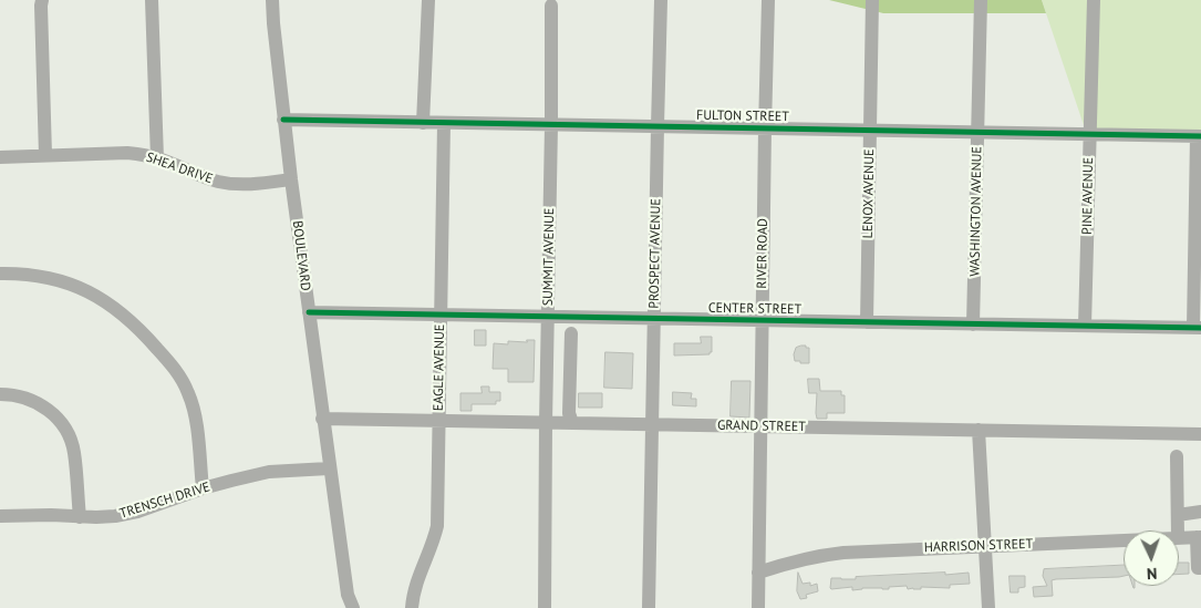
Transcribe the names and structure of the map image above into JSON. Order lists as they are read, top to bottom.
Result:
{
  "streets": {
    "street": [
      "FULTON STREET",
      "SHEA DRIVE",
      "LENOX AVENUE",
      "PINE AVENUE",
      "WASHINGTON AVENUE",
      "PROSPECT AVENUE",
      "RIVER ROAD",
      "BOULEVARD",
      "SUMMIT AVENUE",
      "CENTER STREET",
      "EAGLE AVENUE",
      "GRAND STREET",
      "TRENSCH DRIVE",
      "HARRISON STREET"
    ]
  },
  "crossings": [
    ["FULTON STREET", "LENOX AVENUE"],
    ["FULTON STREET", "PINE AVENUE"],
    ["FULTON STREET", "WASHINGTON AVENUE"],
    ["FULTON STREET", "PROSPECT AVENUE"],
    ["FULTON STREET", "RIVER ROAD"],
    ["FULTON STREET", "BOULEVARD"],
    ["FULTON STREET", "SUMMIT AVENUE"],
    ["FULTON STREET", "EAGLE AVENUE"],
    ["SHEA DRIVE", "BOULEVARD"],
    ["LENOX AVENUE", "CENTER STREET"],
    ["PINE AVENUE", "CENTER STREET"],
    ["WASHINGTON AVENUE", "CENTER STREET"],
    ["PROSPECT AVENUE", "CENTER STREET"],
    ["PROSPECT AVENUE", "GRAND STREET"],
    ["RIVER ROAD", "CENTER STREET"],
    ["RIVER ROAD", "GRAND STREET"],
    ["RIVER ROAD", "HARRISON STREET"],
    ["BOULEVARD", "CENTER STREET"],
    ["BOULEVARD", "GRAND STREET"],
    ["BOULEVARD", "TRENSCH DRIVE"],
    ["SUMMIT AVENUE", "CENTER STREET"],
    ["SUMMIT AVENUE", "GRAND STREET"],
    ["CENTER STREET", "EAGLE AVENUE"],
    ["EAGLE AVENUE", "GRAND STREET"]
  ],
  "north": "bottom"
}
